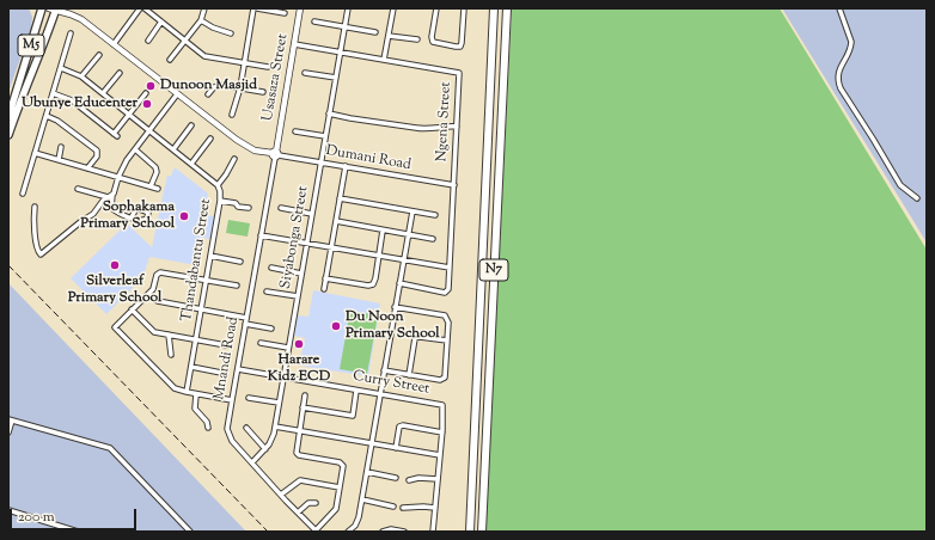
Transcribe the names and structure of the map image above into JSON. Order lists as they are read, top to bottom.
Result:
{
  "streets": {
    "highway": ["N7"],
    "main road": ["M5"],
    "street": [
      "Usasaza Street",
      "Ngena Street",
      "Dumani Road",
      "Siyabonga Street",
      "Thandabantu Street",
      "Mnandi Road",
      "Curry Street"
    ]
  },
  "crossings": [
    ["M5", "Dumani Road"],
    ["Usasaza Street", "Ngena Street"],
    ["Usasaza Street", "Dumani Road"],
    ["Usasaza Street", "Mnandi Road"],
    ["Ngena Street", "Dumani Road"],
    ["Ngena Street", "Siyabonga Street"],
    ["Dumani Road", "Siyabonga Street"],
    ["Dumani Road", "Mnandi Road"],
    ["Siyabonga Street", "Mnandi Road"],
    ["Siyabonga Street", "Curry Street"],
    ["Mnandi Road", "Curry Street"]
  ],
  "places": [
    "Dunoon Masjid",
    "Ubunye Educenter",
    "Sophakama Primary School",
    "Silverleaf Primary School",
    "Du Noon Primary School",
    "Harare Kidz ECD"
  ],
  "scale_bar": "200 m"
}
